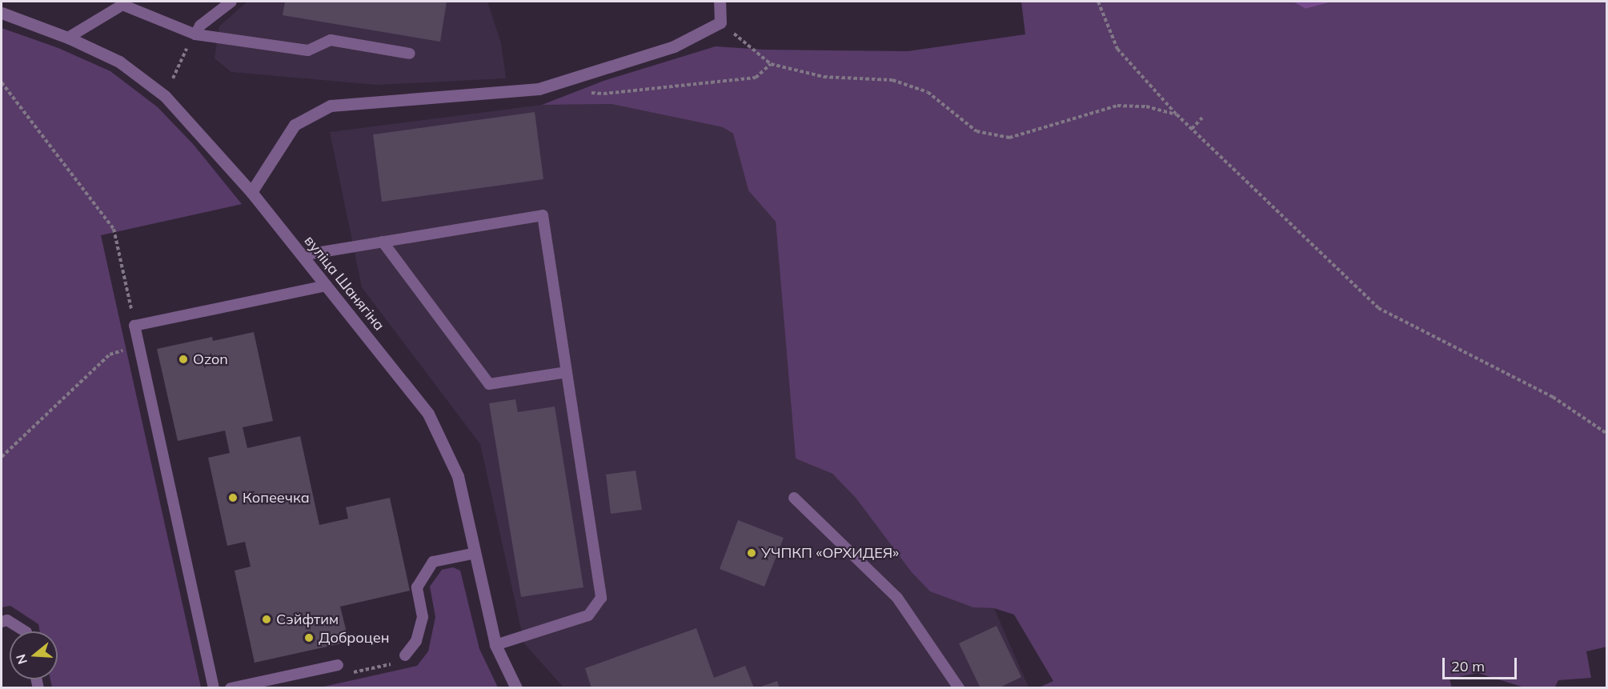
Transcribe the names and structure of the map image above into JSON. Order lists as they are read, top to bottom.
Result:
{
  "streets": {
    "street": ["вуліца Шанягіна"]
  },
  "places": [
    "Ozon",
    "Копеечка",
    "УЧПКП «ОРХИДЕЯ»",
    "Сэйфтим",
    "Доброцен"
  ],
  "scale_bar": "20 m",
  "north": "left"
}
